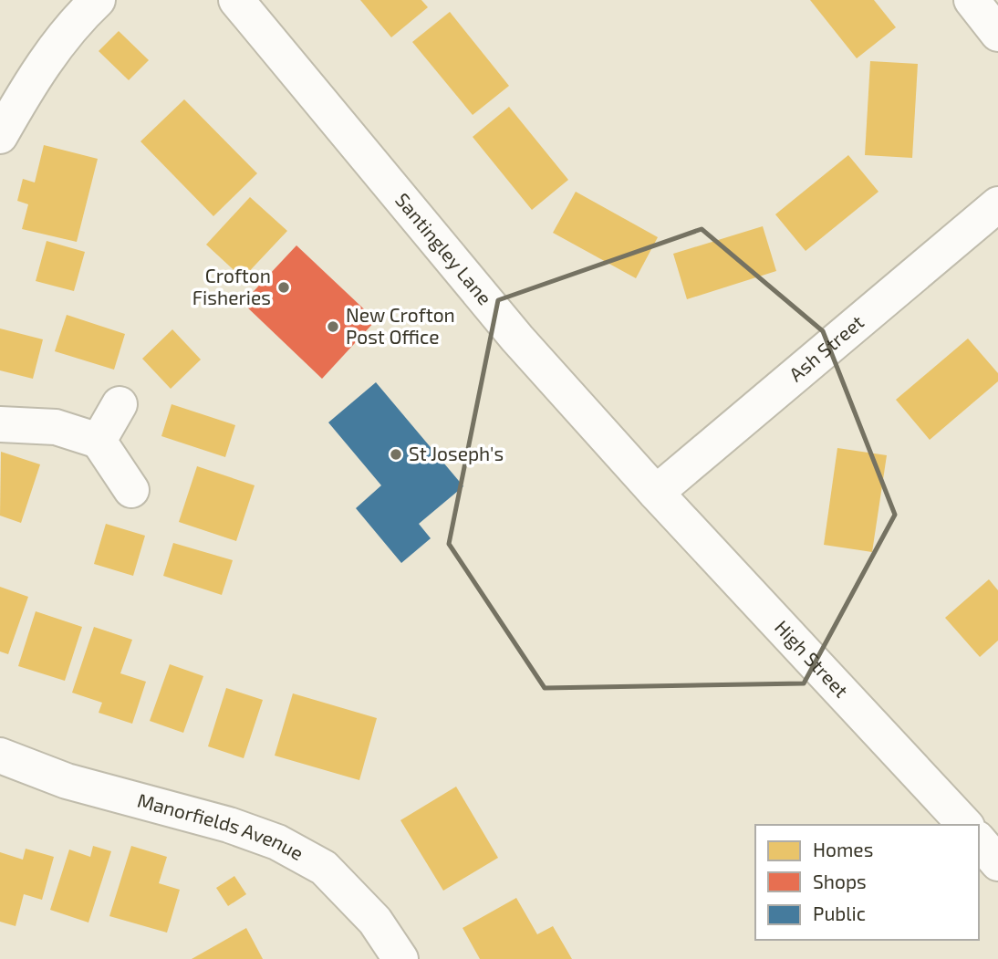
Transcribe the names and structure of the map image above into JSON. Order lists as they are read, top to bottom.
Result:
{
  "streets": {
    "street": [
      "Santingley Lane",
      "Ash Street",
      "High Street",
      "Manorfields Avenue"
    ]
  },
  "crossings": [
    ["Santingley Lane", "Ash Street"],
    ["Santingley Lane", "High Street"],
    ["Ash Street", "High Street"]
  ],
  "places": ["Crofton Fisheries", "New Crofton Post Office", "St Joseph's"],
  "legend": ["Homes", "Shops", "Public"]
}
